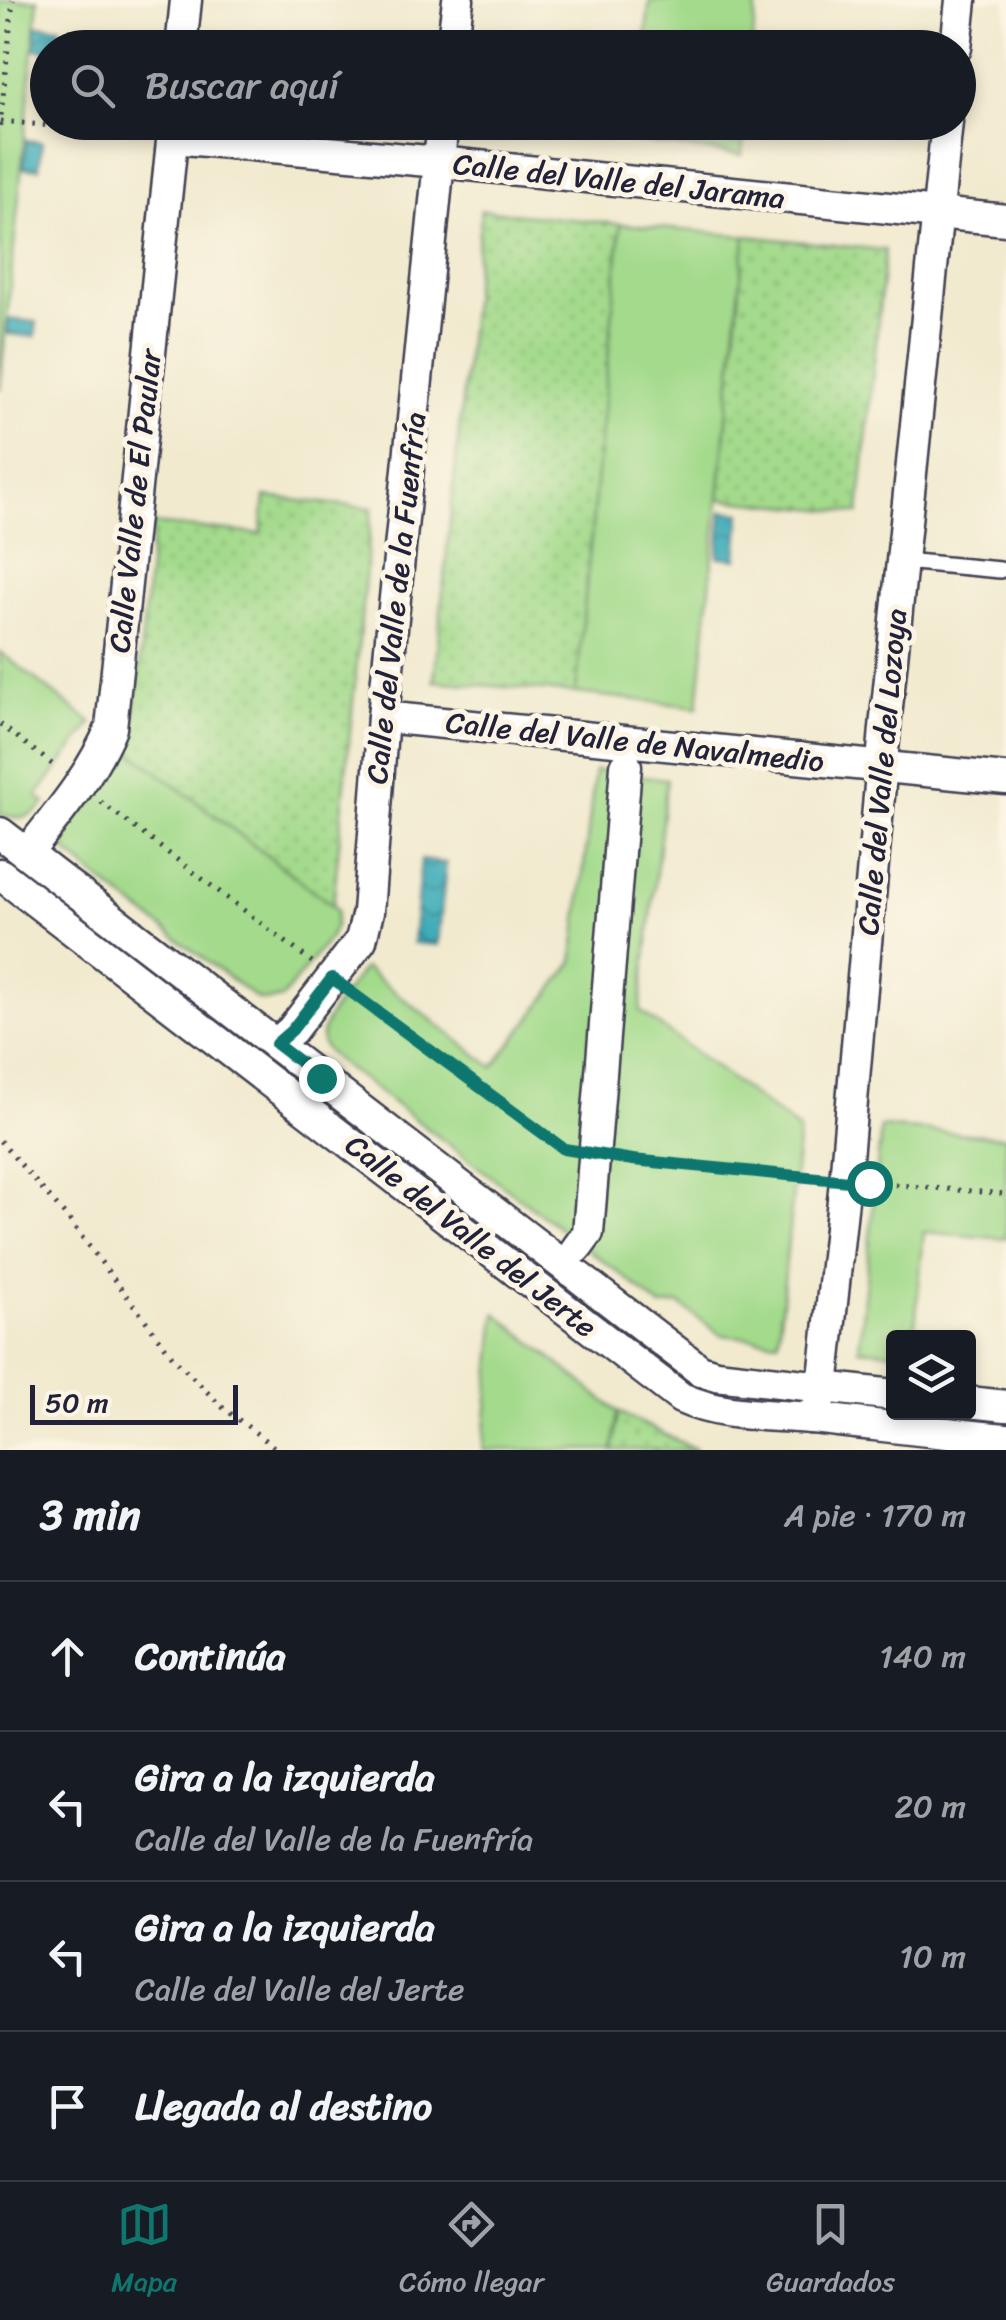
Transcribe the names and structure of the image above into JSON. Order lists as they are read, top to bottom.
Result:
{
  "streets": {
    "street": [
      "Calle del Valle del Jarama",
      "Calle Valle de El Paular",
      "Calle del Valle de la Fuenfría",
      "Calle del Valle de Navalmedio",
      "Calle del Valle del Lozoya",
      "Calle del Valle del Jerte"
    ]
  },
  "crossings": [
    ["Calle del Valle del Jarama", "Calle del Valle de la Fuenfría"],
    ["Calle del Valle del Jarama", "Calle del Valle del Lozoya"],
    ["Calle Valle de El Paular", "Calle del Valle del Jerte"],
    ["Calle del Valle de la Fuenfría", "Calle del Valle de Navalmedio"],
    ["Calle del Valle de la Fuenfría", "Calle del Valle del Jerte"],
    ["Calle del Valle de Navalmedio", "Calle del Valle del Lozoya"],
    ["Calle del Valle del Lozoya", "Calle del Valle del Jerte"]
  ],
  "scale_bar": "50 m",
  "page": {
    "search": "Buscar aquí",
    "scale": "50 m",
    "heading": ["3 min", "A pie · 170 m"],
    "list": [
      ["Continúa", "140 m"],
      ["Gira a la izquierda", "Calle del Valle de la Fuenfría", "20 m"],
      ["Gira a la izquierda", "Calle del Valle del Jerte", "10 m"],
      "Llegada al destino"
    ],
    "nav": ["Mapa", "Cómo llegar", "Guardados"]
  }
}
